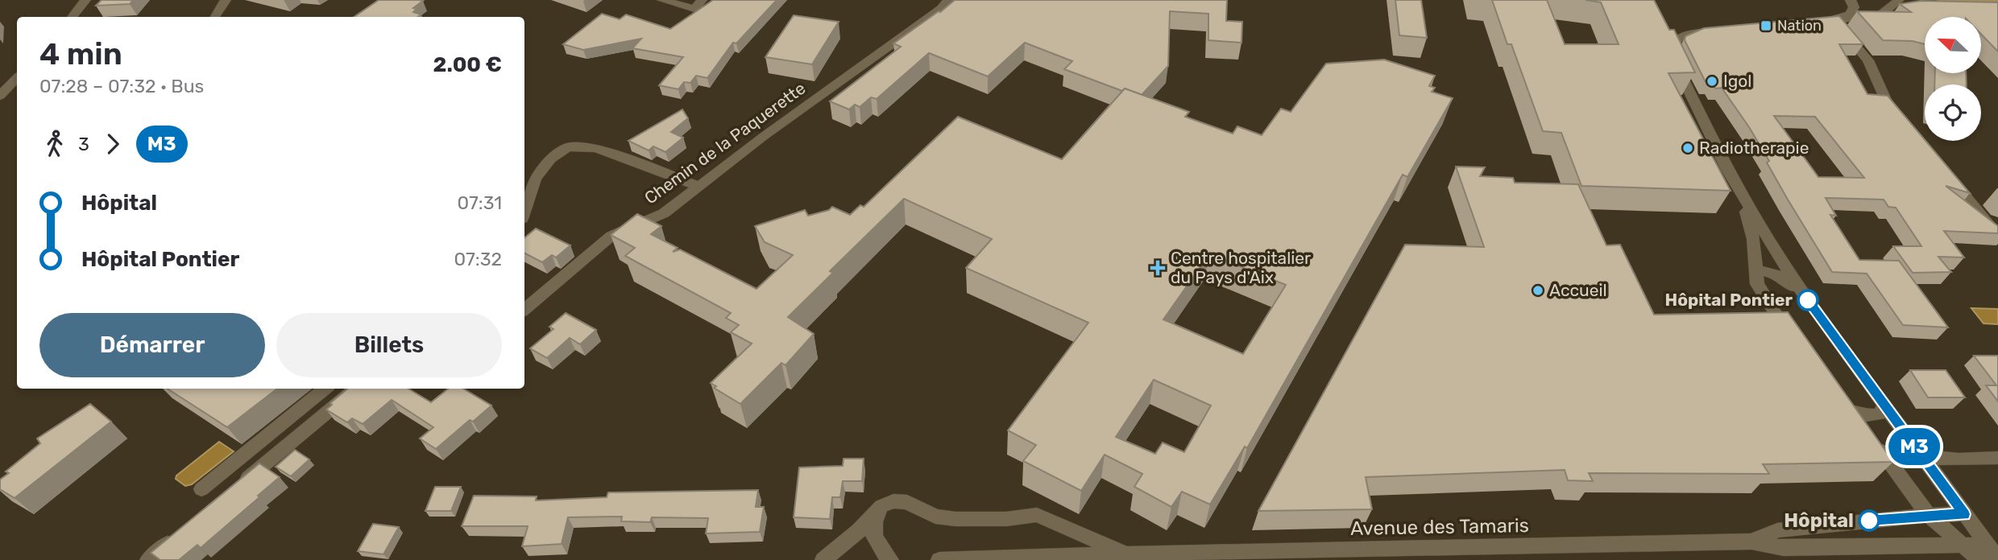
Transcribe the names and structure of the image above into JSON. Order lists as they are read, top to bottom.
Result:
{
  "streets": {
    "street": ["Chemin de la Paquerette", "Avenue des Tamaris"]
  },
  "places": {
    "transit": ["Nation"],
    "other": [
      "Igol",
      "Radiotherapie",
      "Accueil",
      "Hôpital Pontier",
      "Hôpital"
    ],
    "health": ["Centre hospitalier du Pays d'Aix"]
  },
  "lines": ["bus line M3"],
  "north": "top left",
  "page": {
    "on_map": "M3",
    "heading": ["4 min", "07:28 – 07:32 · Bus", "2.00 €"],
    "legs": ["3", "M3"],
    "list": [
      {
        "name": "Hôpital",
        "value": "07:31"
      },
      {
        "name": "Hôpital Pontier",
        "value": "07:32"
      }
    ],
    "buttons": ["Démarrer", "Billets"]
  }
}
